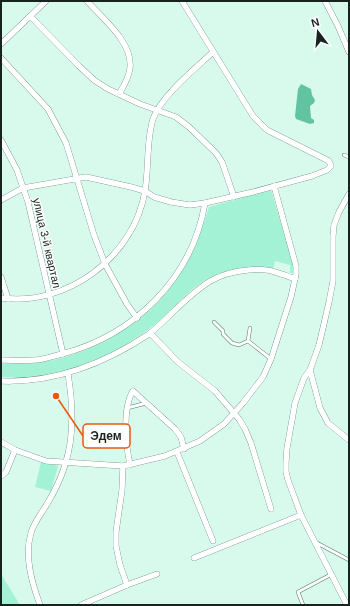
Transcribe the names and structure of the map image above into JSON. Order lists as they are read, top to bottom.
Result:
{
  "streets": {
    "street": ["улица 3-й квартал"]
  },
  "places": ["Эдем"],
  "north": "top"
}
